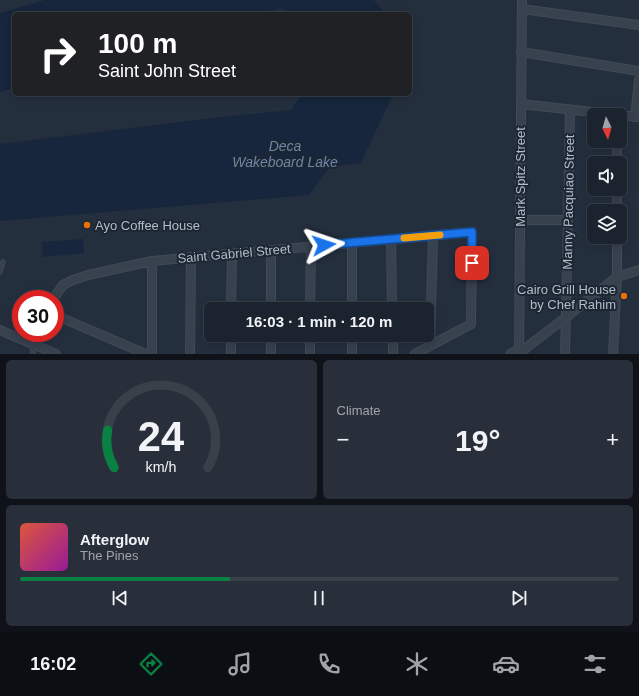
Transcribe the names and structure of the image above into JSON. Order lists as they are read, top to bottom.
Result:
{
  "streets": {
    "street": ["Mark Spitz Street", "Manny Pacquiao Street", "Saint Gabriel Street"]
  },
  "water": ["Deca Wakeboard Lake"],
  "places": ["Ayo Coffee House", "Cairo Grill House by Chef Rahim"],
  "north": "bottom",
  "page": {
    "turn": ["100 m", "Saint John Street"],
    "limit": "30",
    "trip": "16:03 · 1 min · 120 m",
    "tile": "Climate",
    "heat": ["−", "19°", "+"],
    "song": ["Afterglow", "The Pines"],
    "tabs": "16:02",
    "gauge": ["24", "km/h"]
  }
}
